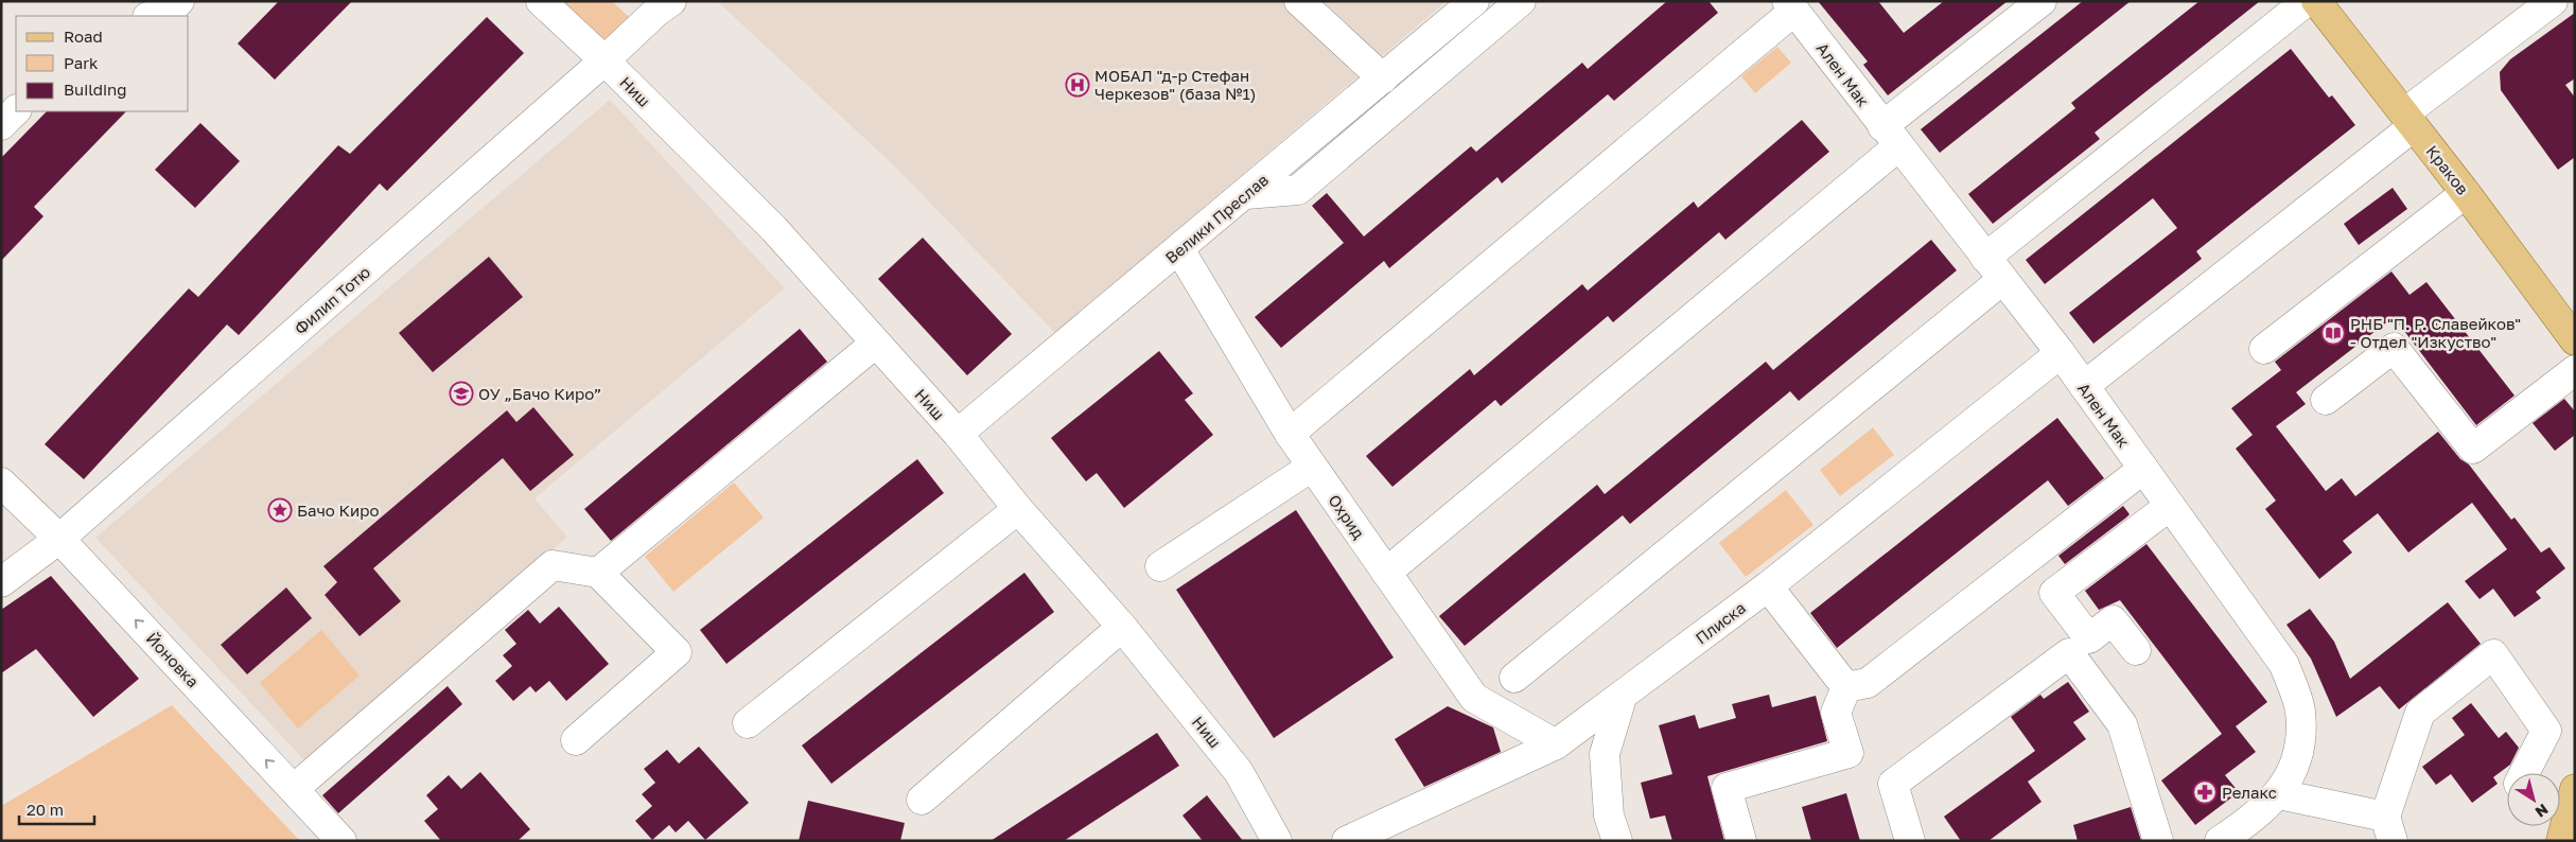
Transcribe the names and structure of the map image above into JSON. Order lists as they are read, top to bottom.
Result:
{
  "streets": {
    "main road": ["Краков"],
    "street": [
      "Ален Мак",
      "Ниш",
      "Велики Преслав",
      "Филип Тотю",
      "Охрид",
      "Плиска",
      "Йоновка"
    ]
  },
  "crossings": [
    ["Ален Мак", "Плиска"],
    ["Ниш", "Велики Преслав"],
    ["Ниш", "Филип Тотю"],
    ["Велики Преслав", "Охрид"],
    ["Филип Тотю", "Йоновка"],
    ["Охрид", "Плиска"]
  ],
  "one_way": ["Йоновка"],
  "places": {
    "hospital": ["МОБАЛ \"д-р Стефан Черкезов\" (база №1)"],
    "library": ["РНБ \"П. Р. Славейков\" - Отдел \"Изкуство\""],
    "school or university": ["ОУ „Бачо Киро”"],
    "place": ["Бачо Киро"],
    "pharmacy": ["Релакс"]
  },
  "legend": ["Road", "Park", "Building"],
  "scale_bar": "20 m",
  "north": "bottom right"
}
